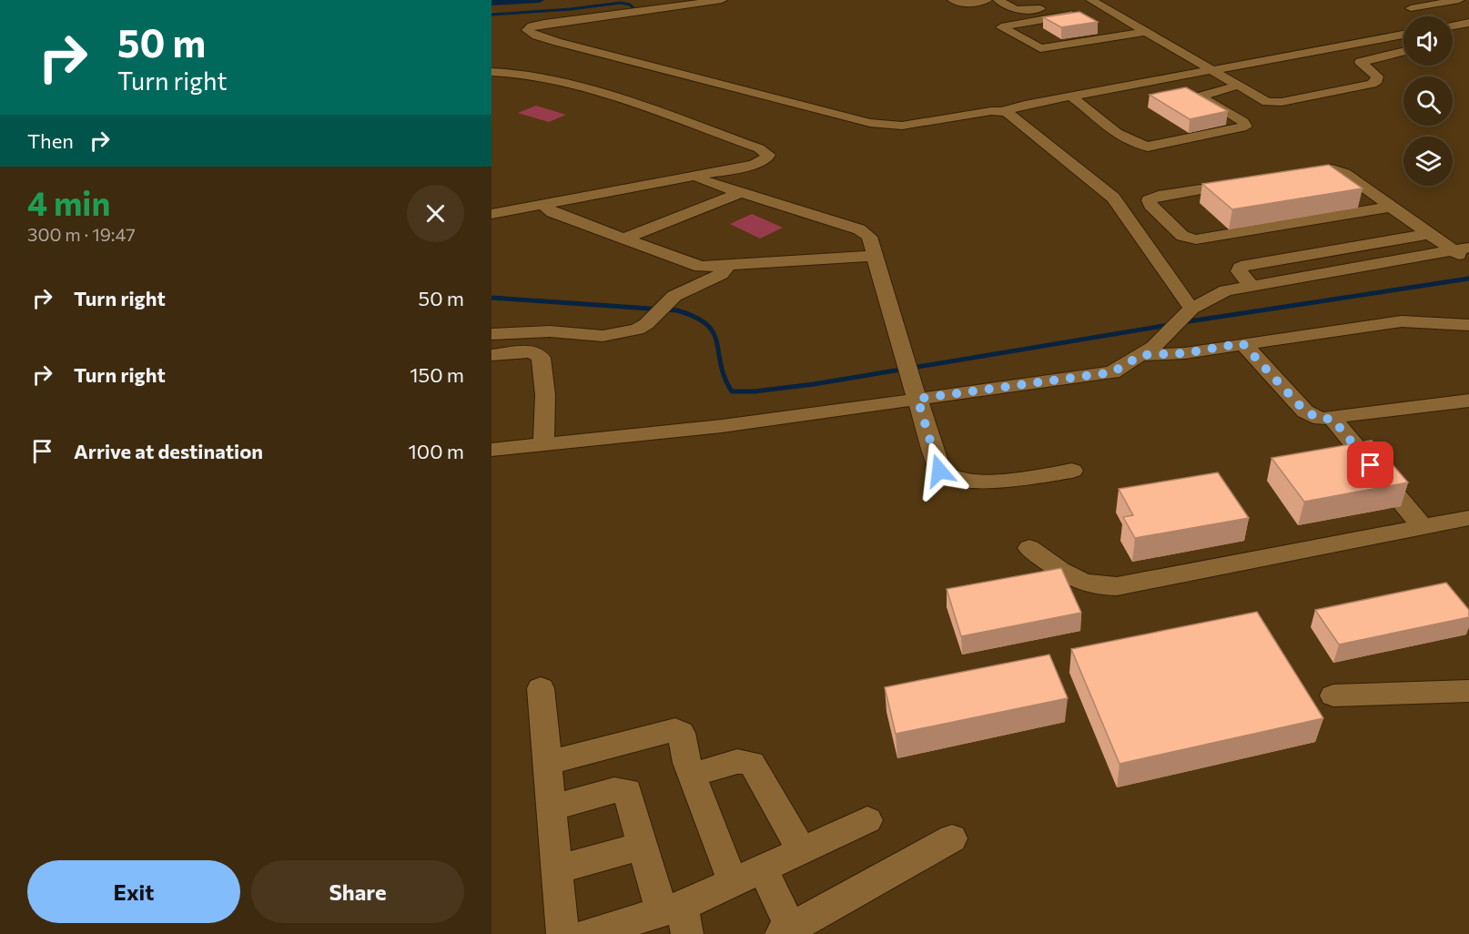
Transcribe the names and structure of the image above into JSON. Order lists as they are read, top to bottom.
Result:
{
  "page": {
    "turn": ["50 m", "Turn right"],
    "then": "Then",
    "heading": ["4 min", "300 m · 19:47"],
    "list": [
      {
        "name": "Turn right",
        "value": "50 m"
      },
      {
        "name": "Turn right",
        "value": "150 m"
      },
      {
        "name": "Arrive at destination",
        "value": "100 m"
      }
    ],
    "buttons": ["Exit", "Share"]
  }
}
